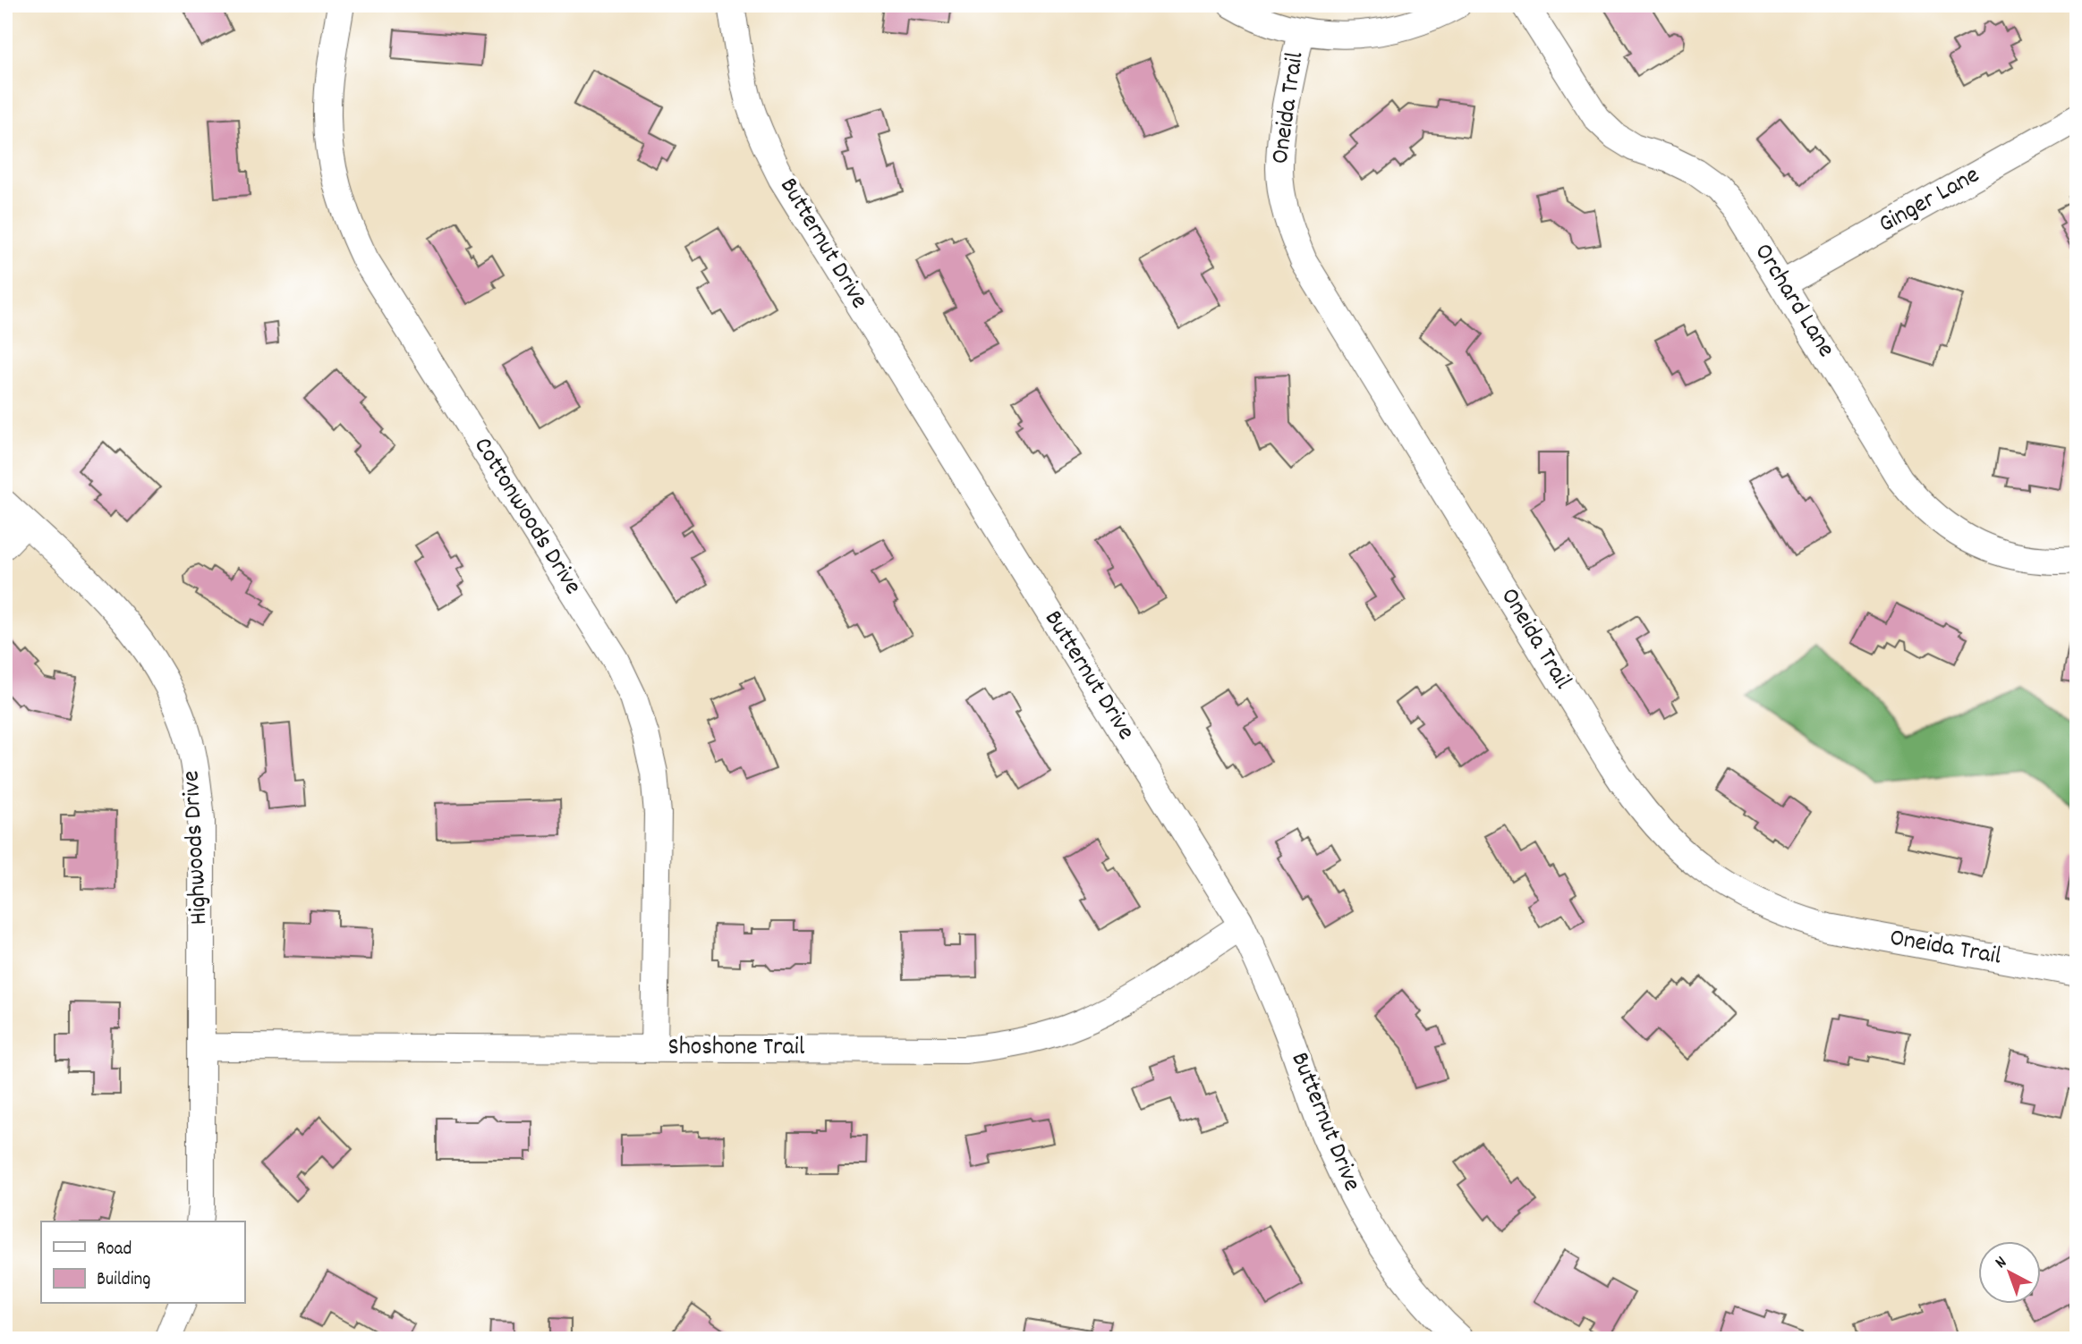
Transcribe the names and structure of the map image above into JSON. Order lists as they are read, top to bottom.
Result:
{
  "streets": {
    "street": [
      "Oneida Trail",
      "Ginger Lane",
      "Butternut Drive",
      "Orchard Lane",
      "Cottonwoods Drive",
      "Highwoods Drive",
      "Shoshone Trail"
    ]
  },
  "crossings": [
    ["Ginger Lane", "Orchard Lane"],
    ["Butternut Drive", "Shoshone Trail"],
    ["Cottonwoods Drive", "Shoshone Trail"],
    ["Highwoods Drive", "Shoshone Trail"]
  ],
  "legend": ["Road", "Building"],
  "north": "top left"
}
